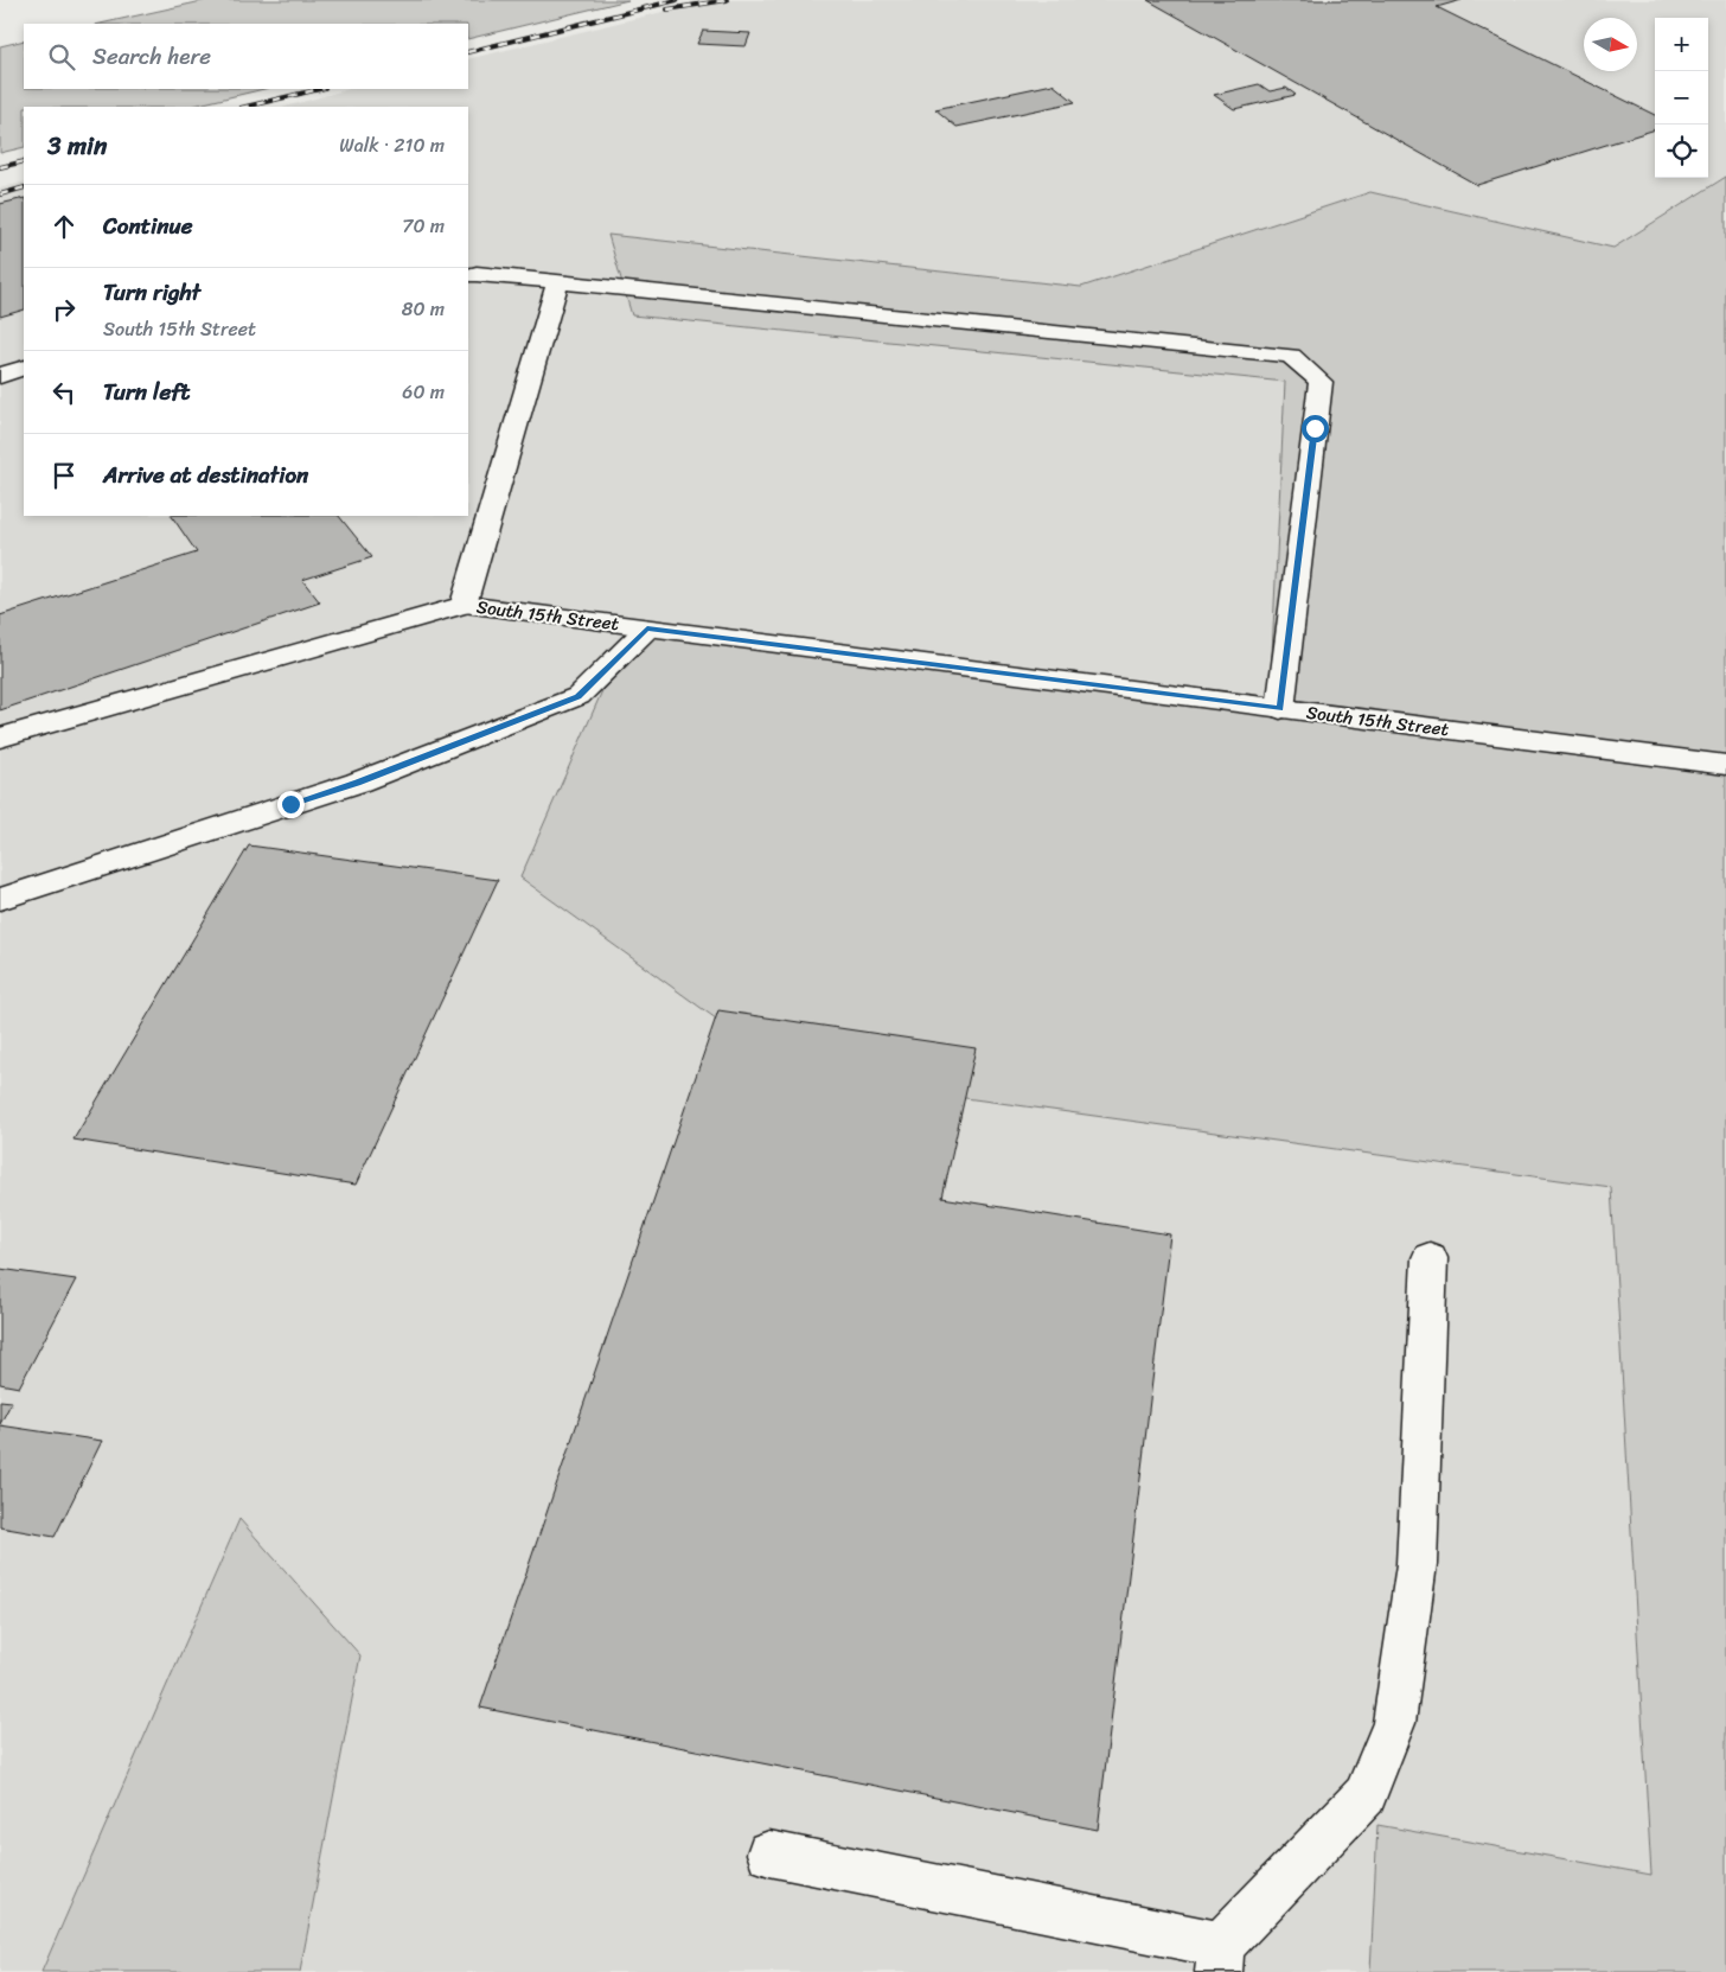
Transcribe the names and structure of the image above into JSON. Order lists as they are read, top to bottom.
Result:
{
  "streets": {
    "street": ["South 15th Street"]
  },
  "north": "right",
  "page": {
    "map_buttons": ["+", "−"],
    "search": "Search here",
    "heading": ["3 min", "Walk · 210 m"],
    "list": [
      ["Continue", "70 m"],
      ["Turn right", "South 15th Street", "80 m"],
      ["Turn left", "60 m"],
      "Arrive at destination"
    ]
  }
}
